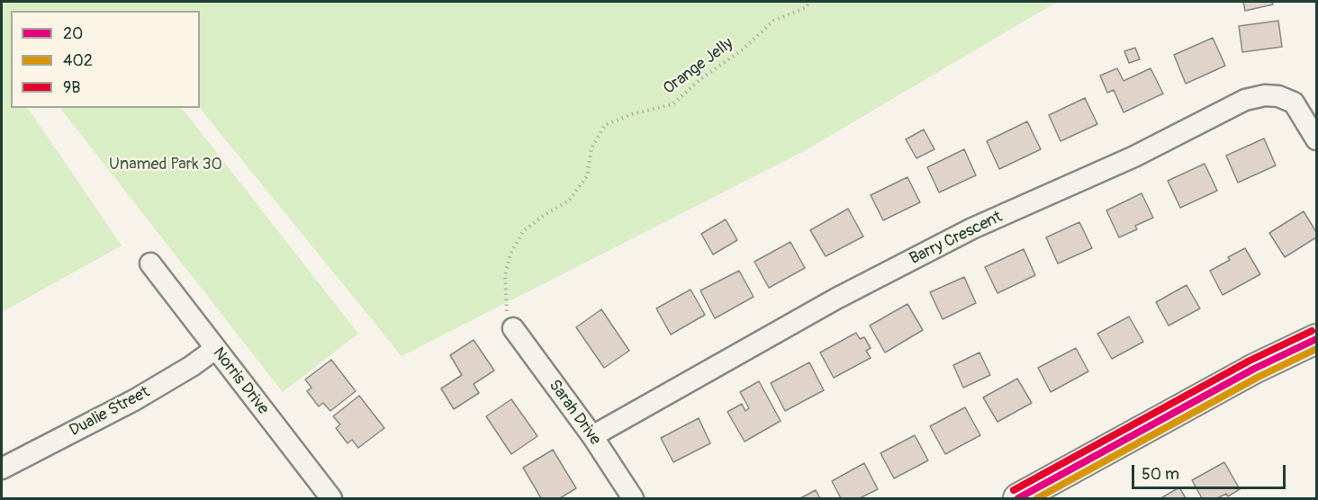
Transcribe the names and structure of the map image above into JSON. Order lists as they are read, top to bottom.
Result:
{
  "streets": {
    "street": [
      "Barry Crescent",
      "Norris Drive",
      "Dualie Street",
      "Sarah Drive"
    ],
    "path": ["Orange Jelly"]
  },
  "crossings": [
    ["Orange Jelly", "Sarah Drive"],
    ["Barry Crescent", "Sarah Drive"],
    ["Norris Drive", "Dualie Street"]
  ],
  "parks": ["Unamed Park 30"],
  "lines": ["transit line 9B", "transit line 20", "transit line 402"],
  "legend": ["20", "402", "9B"],
  "scale_bar": "50 m"
}
